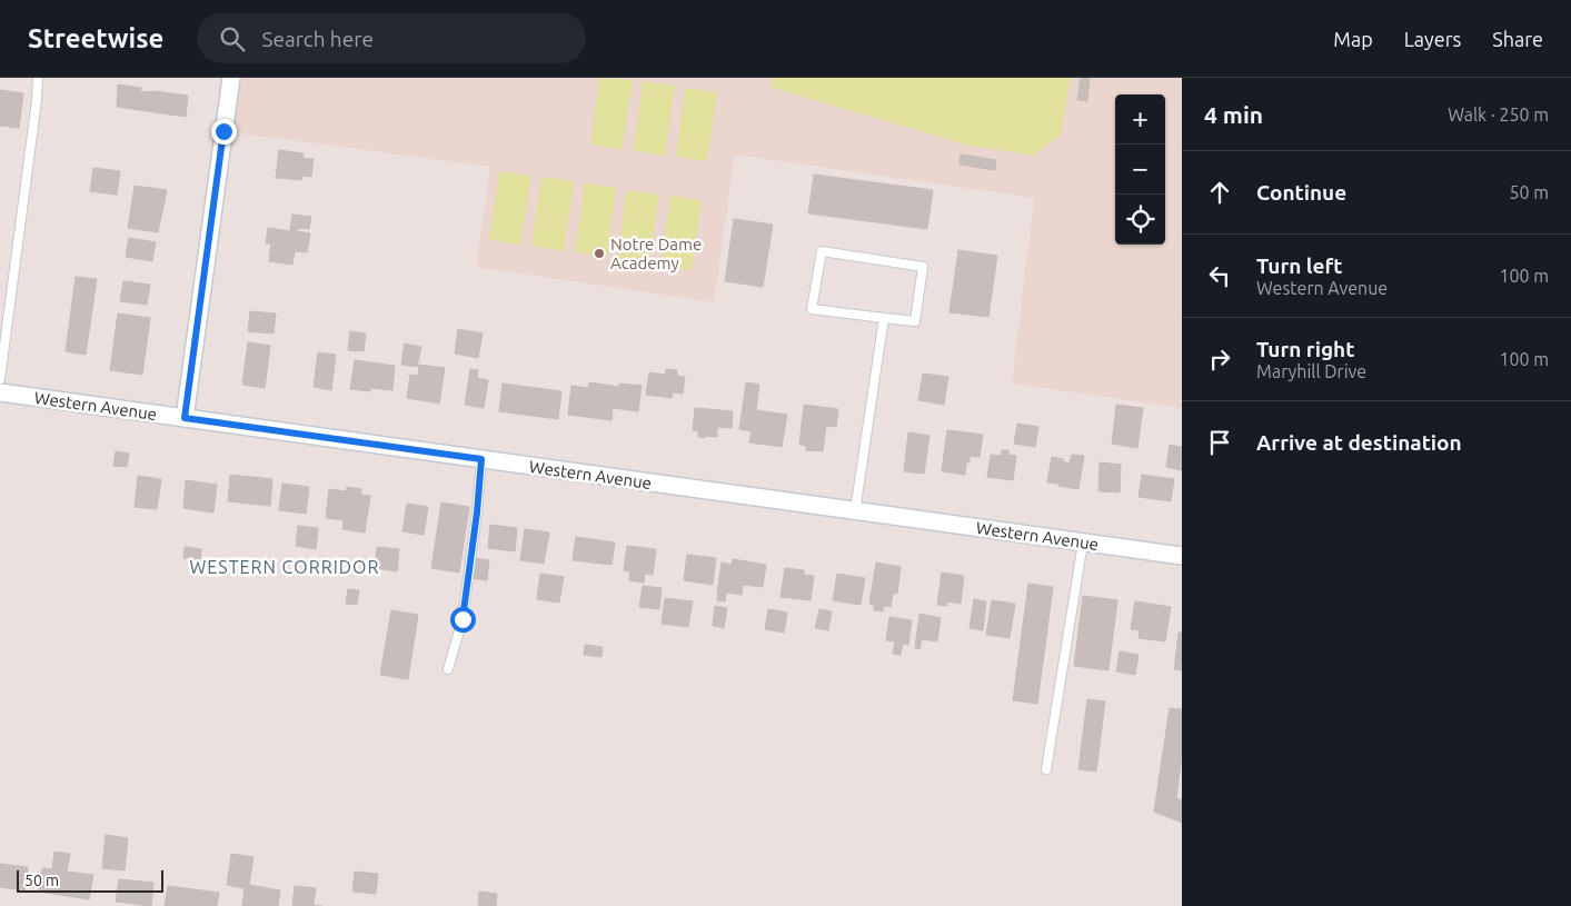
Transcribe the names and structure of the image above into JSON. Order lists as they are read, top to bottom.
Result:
{
  "streets": {
    "street": ["Western Avenue"]
  },
  "districts": ["WESTERN CORRIDOR"],
  "places": ["Notre Dame Academy"],
  "scale_bar": "50 m",
  "page": {
    "header": "Streetwise",
    "search": "Search here",
    "nav": ["Map", "Layers", "Share"],
    "heading": ["4 min", "Walk · 250 m"],
    "map_buttons": ["+", "−"],
    "list": [
      ["Continue", "50 m"],
      ["Turn left", "Western Avenue", "100 m"],
      ["Turn right", "Maryhill Drive", "100 m"],
      "Arrive at destination"
    ],
    "scale": "50 m"
  }
}
